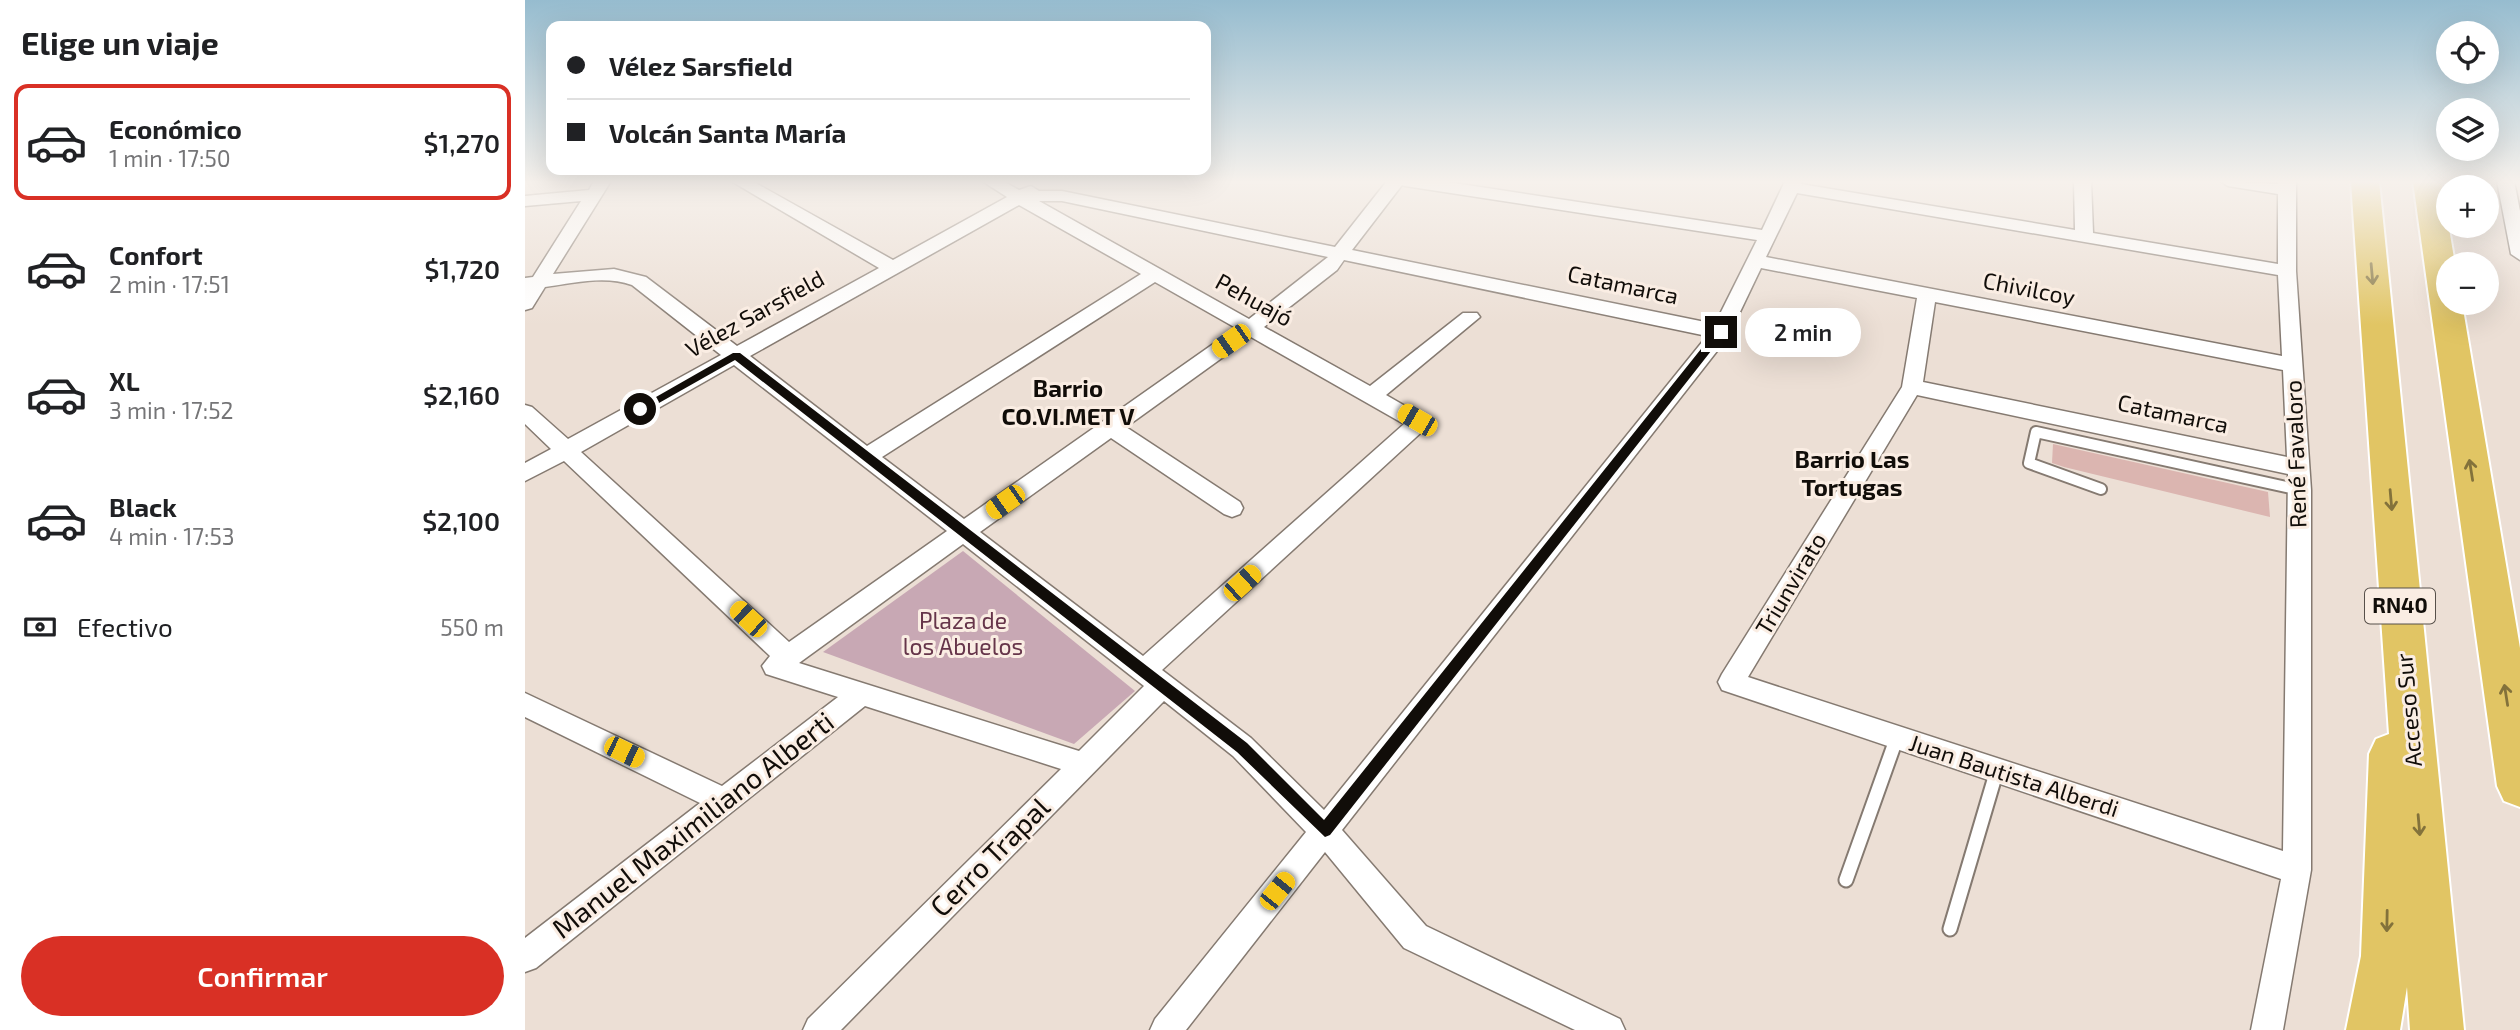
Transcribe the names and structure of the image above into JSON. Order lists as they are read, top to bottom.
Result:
{
  "streets": {
    "highway": ["RN40", "Acceso Sur"],
    "street": [
      "Catamarca",
      "Chivilcoy",
      "Pehuajó",
      "Vélez Sarsfield",
      "René Favaloro",
      "Triunvirato",
      "Juan Bautista Alberdi",
      "Manuel Maximiliano Alberti",
      "Cerro Trapal"
    ]
  },
  "crossings": [
    ["Catamarca", "René Favaloro"],
    ["Catamarca", "Triunvirato"],
    ["Chivilcoy", "René Favaloro"],
    ["Chivilcoy", "Triunvirato"],
    ["Pehuajó", "Cerro Trapal"],
    ["René Favaloro", "Juan Bautista Alberdi"],
    ["Triunvirato", "Juan Bautista Alberdi"]
  ],
  "districts": ["Barrio CO.VI.MET V", "Barrio Las Tortugas"],
  "parks": ["Plaza de los Abuelos"],
  "page": {
    "heading": "Elige un viaje",
    "map_buttons": ["+", "−"],
    "banner": ["Vélez Sarsfield", "Volcán Santa María"],
    "list": [
      {
        "name": "Económico",
        "note": "1 min · 17:50",
        "value": "$1,270"
      },
      {
        "name": "Confort",
        "note": "2 min · 17:51",
        "value": "$1,720"
      },
      {
        "name": "XL",
        "note": "3 min · 17:52",
        "value": "$2,160"
      },
      {
        "name": "Black",
        "note": "4 min · 17:53",
        "value": "$2,100"
      }
    ],
    "bubble": "2 min",
    "pay": ["Efectivo", "550 m"],
    "buttons": "Confirmar"
  }
}
